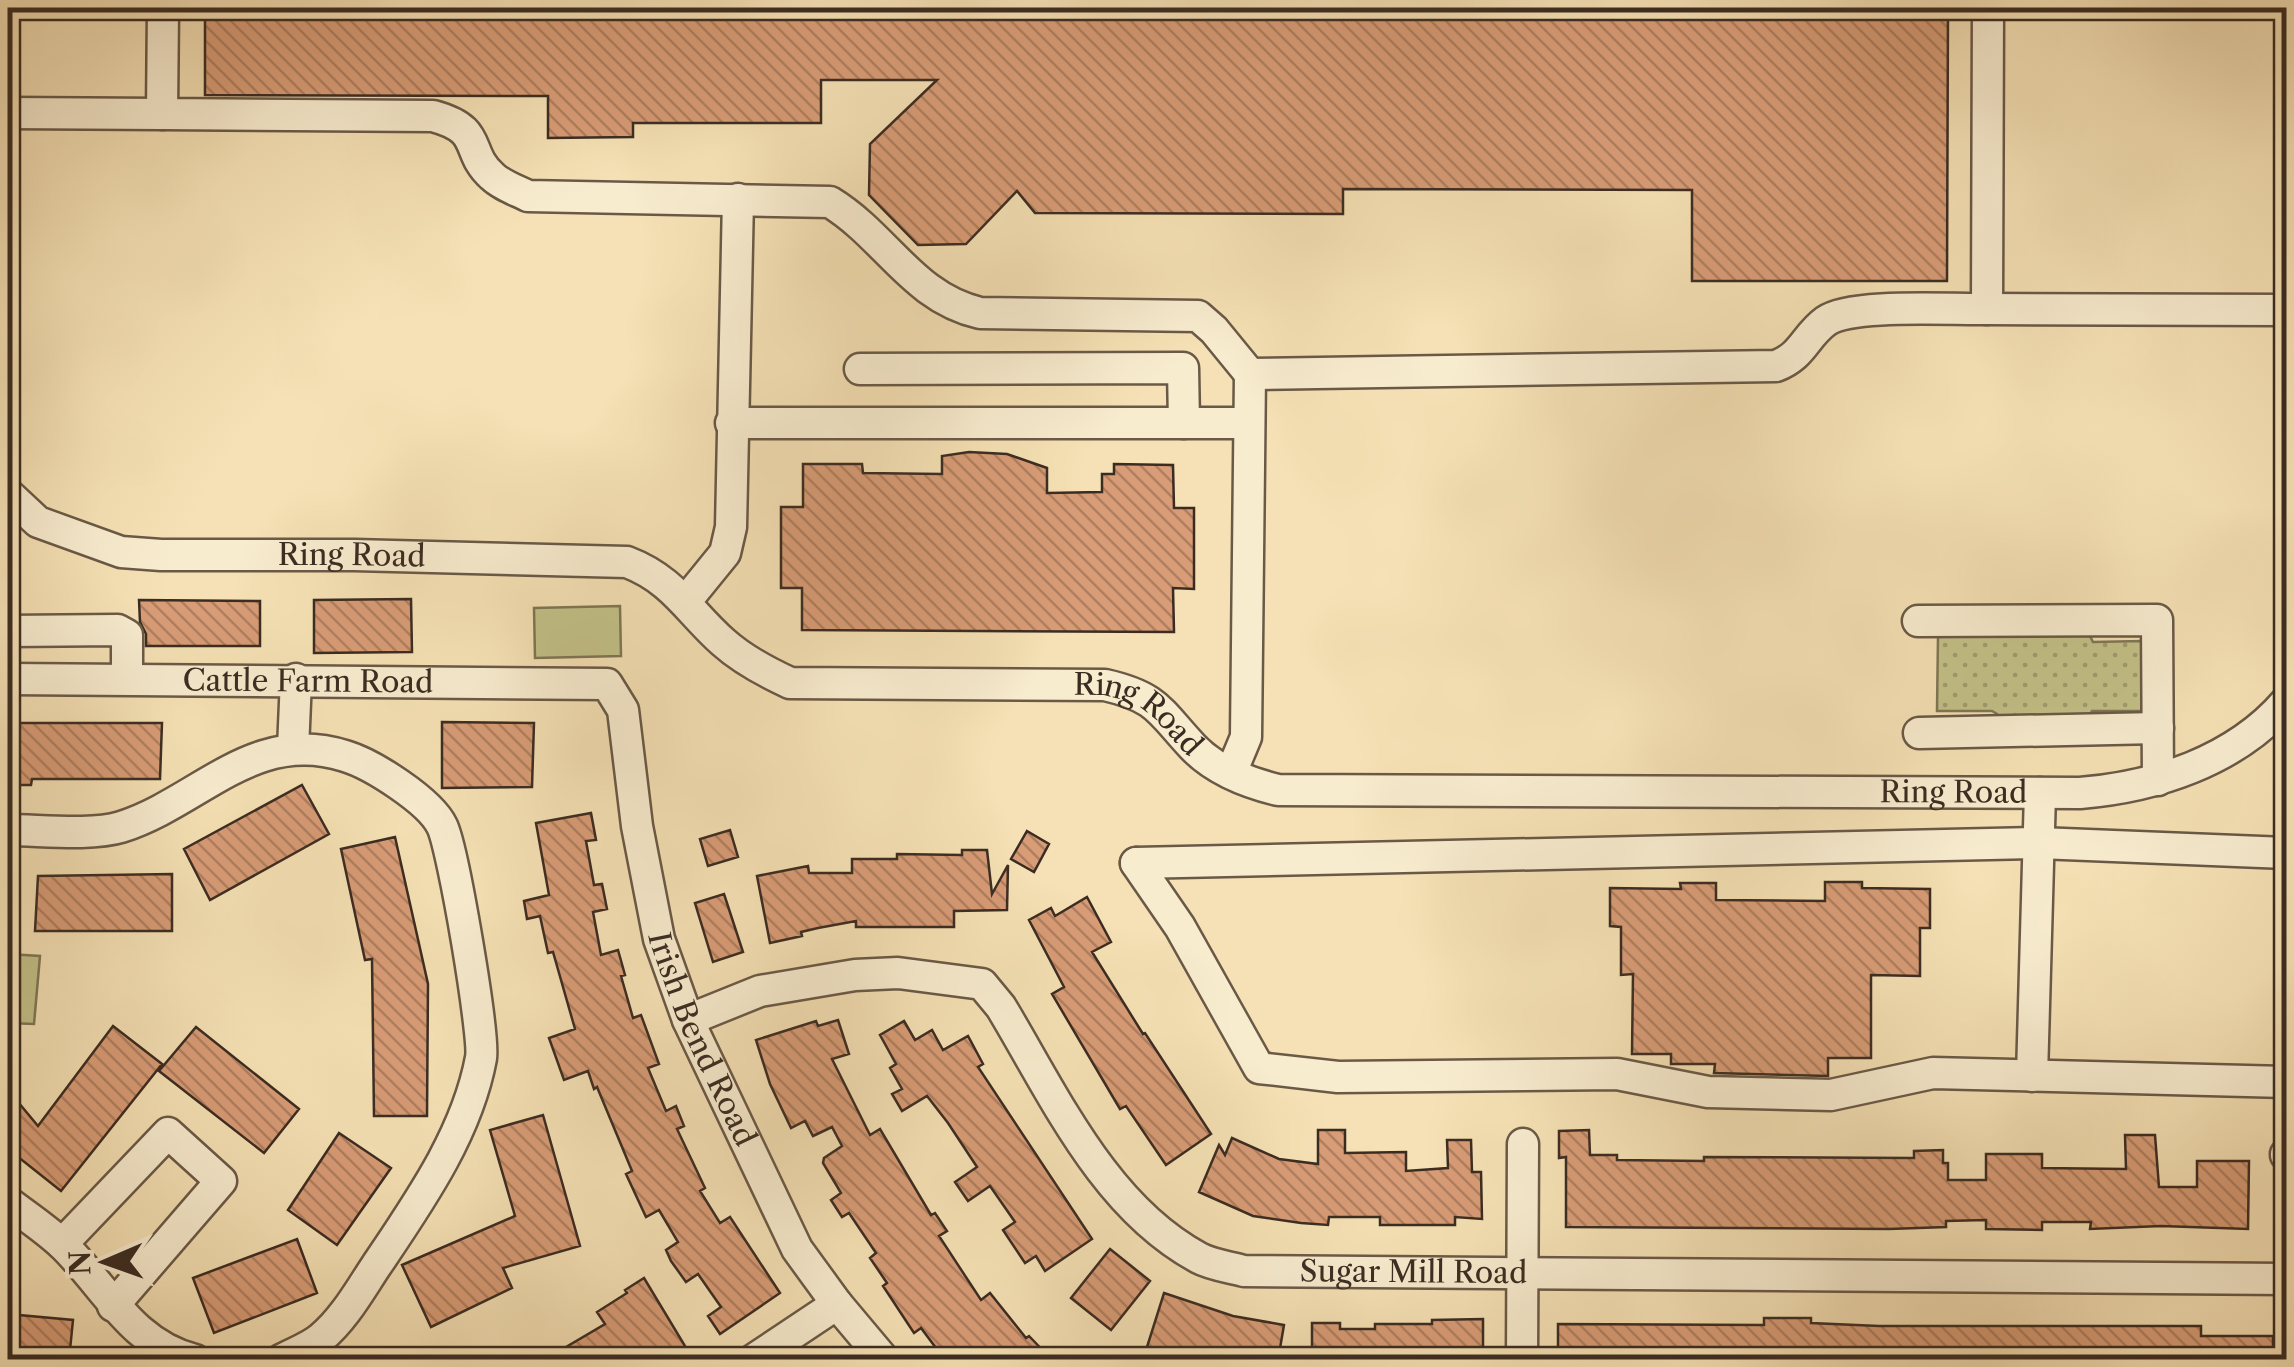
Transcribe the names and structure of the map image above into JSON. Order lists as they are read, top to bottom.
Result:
{
  "streets": {
    "street": [
      "Ring Road",
      "Cattle Farm Road",
      "Irish Bend Road",
      "Sugar Mill Road"
    ]
  },
  "crossings": [
    ["Cattle Farm Road", "Irish Bend Road"],
    ["Irish Bend Road", "Sugar Mill Road"]
  ],
  "north": "left"
}
